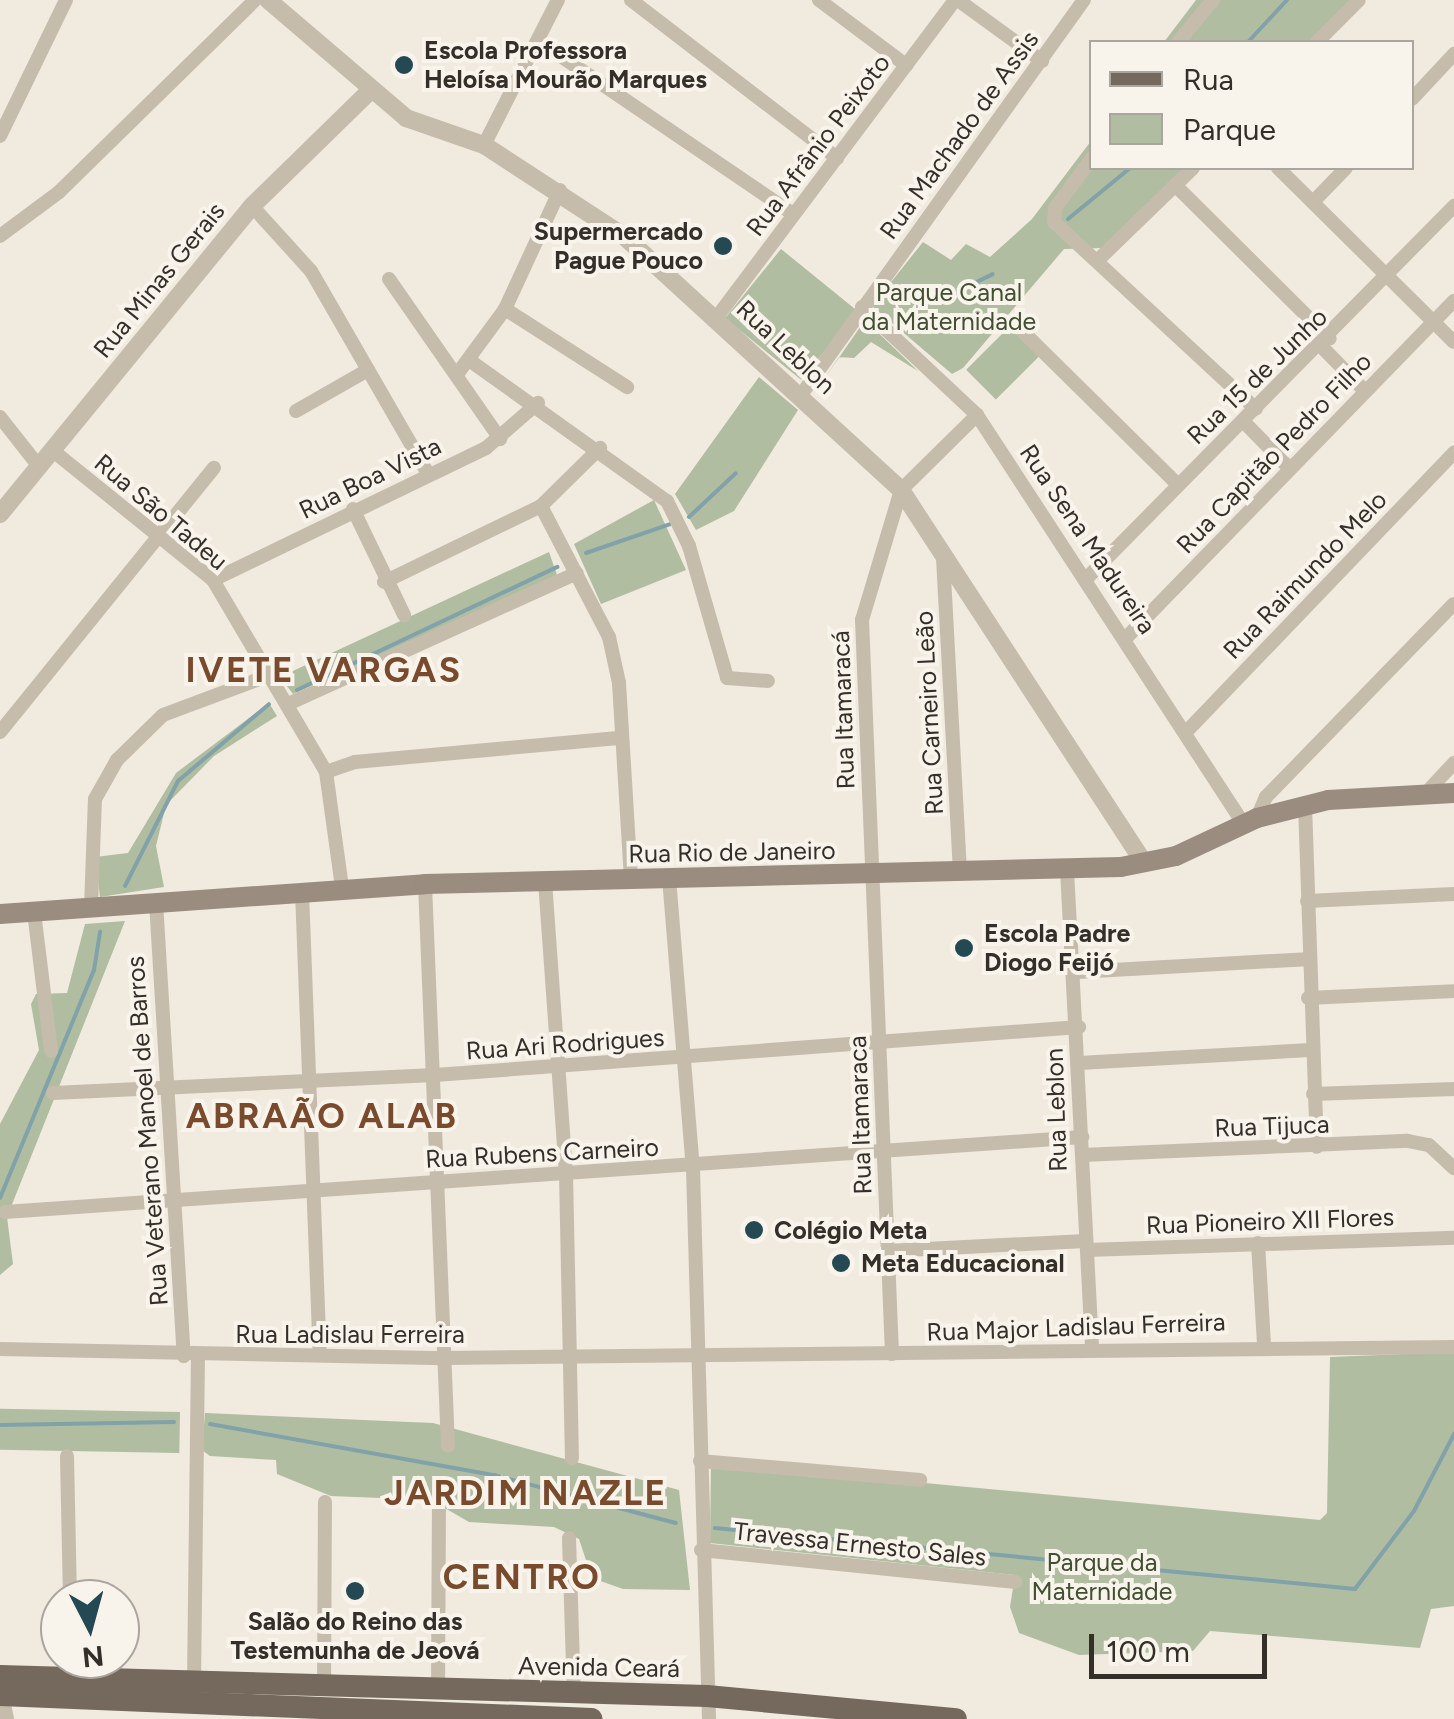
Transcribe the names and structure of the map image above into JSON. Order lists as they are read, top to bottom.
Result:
{
  "streets": {
    "main road": ["Rua Rio de Janeiro", "Avenida Ceará"],
    "street": [
      "Rua Machado de Assis",
      "Rua Afrânio Peixoto",
      "Rua Minas Gerais",
      "Rua Leblon",
      "Rua 15 de Junho",
      "Rua Capitão Pedro Filho",
      "Rua Boa Vista",
      "Rua São Tadeu",
      "Rua Sena Madureira",
      "Rua Raimundo Melo",
      "Rua Itamaracá",
      "Rua Carneiro Leão",
      "Rua Ari Rodrigues",
      "Rua Itamaraca",
      "Rua Tijuca",
      "Rua Veterano Manoel de Barros",
      "Rua Rubens Carneiro",
      "Rua Pioneiro XII Flores",
      "Rua Major Ladislau Ferreira",
      "Rua Ladislau Ferreira",
      "Travessa Ernesto Sales"
    ]
  },
  "crossings": [
    ["Rua Machado de Assis", "Rua Leblon"],
    ["Rua Machado de Assis", "Rua Sena Madureira"],
    ["Rua Afrânio Peixoto", "Rua Leblon"],
    ["Rua Minas Gerais", "Rua Leblon"],
    ["Rua Minas Gerais", "Rua São Tadeu"],
    ["Rua Leblon", "Rua Itamaracá"],
    ["Rua Leblon", "Rua Carneiro Leão"],
    ["Rua Leblon", "Rua Rio de Janeiro"],
    ["Rua Leblon", "Rua Ari Rodrigues"],
    ["Rua Leblon", "Rua Tijuca"],
    ["Rua Leblon", "Rua Rubens Carneiro"],
    ["Rua Leblon", "Rua Pioneiro XII Flores"],
    ["Rua Leblon", "Rua Major Ladislau Ferreira"],
    ["Rua 15 de Junho", "Rua Sena Madureira"],
    ["Rua Capitão Pedro Filho", "Rua Sena Madureira"],
    ["Rua Boa Vista", "Rua São Tadeu"],
    ["Rua São Tadeu", "Rua Rio de Janeiro"],
    ["Rua Sena Madureira", "Rua Raimundo Melo"],
    ["Rua Sena Madureira", "Rua Rio de Janeiro"],
    ["Rua Itamaracá", "Rua Rio de Janeiro"],
    ["Rua Itamaracá", "Rua Itamaraca"],
    ["Rua Carneiro Leão", "Rua Rio de Janeiro"],
    ["Rua Rio de Janeiro", "Rua Itamaraca"],
    ["Rua Rio de Janeiro", "Rua Veterano Manoel de Barros"],
    ["Rua Ari Rodrigues", "Rua Itamaraca"],
    ["Rua Ari Rodrigues", "Rua Veterano Manoel de Barros"],
    ["Rua Itamaraca", "Rua Rubens Carneiro"],
    ["Rua Itamaraca", "Rua Pioneiro XII Flores"],
    ["Rua Itamaraca", "Rua Major Ladislau Ferreira"],
    ["Rua Veterano Manoel de Barros", "Rua Rubens Carneiro"],
    ["Rua Veterano Manoel de Barros", "Rua Ladislau Ferreira"],
    ["Rua Veterano Manoel de Barros", "Avenida Ceará"],
    ["Rua Major Ladislau Ferreira", "Rua Ladislau Ferreira"]
  ],
  "districts": [
    "IVETE VARGAS",
    "ABRAÃO ALAB",
    "JARDIM NAZLE",
    "CENTRO"
  ],
  "parks": ["Parque Canal da Maternidade", "Parque da Maternidade"],
  "places": [
    "Escola Professora Heloísa Mourão Marques",
    "Supermercado Pague Pouco",
    "Escola Padre Diogo Feijó",
    "Colégio Meta",
    "Meta Educacional",
    "Salão do Reino das Testemunha de Jeová"
  ],
  "legend": ["Rua", "Parque"],
  "scale_bar": "100 m",
  "north": "bottom"
}
